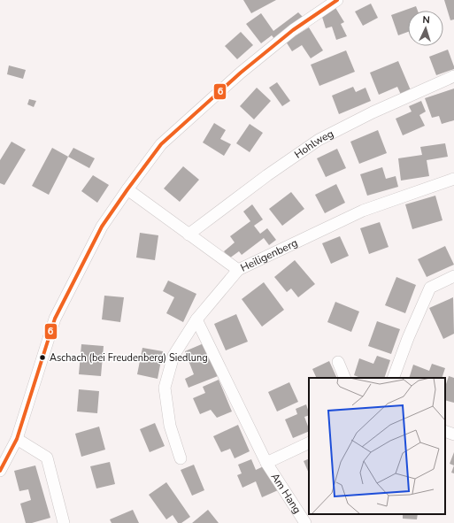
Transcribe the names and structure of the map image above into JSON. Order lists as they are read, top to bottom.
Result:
{
  "streets": {
    "street": ["Hohlweg", "Heiligenberg", "Am Hang"]
  },
  "places": ["Aschach (bei Freudenberg) Siedlung"],
  "lines": ["transit line 6"],
  "north": "top"
}
